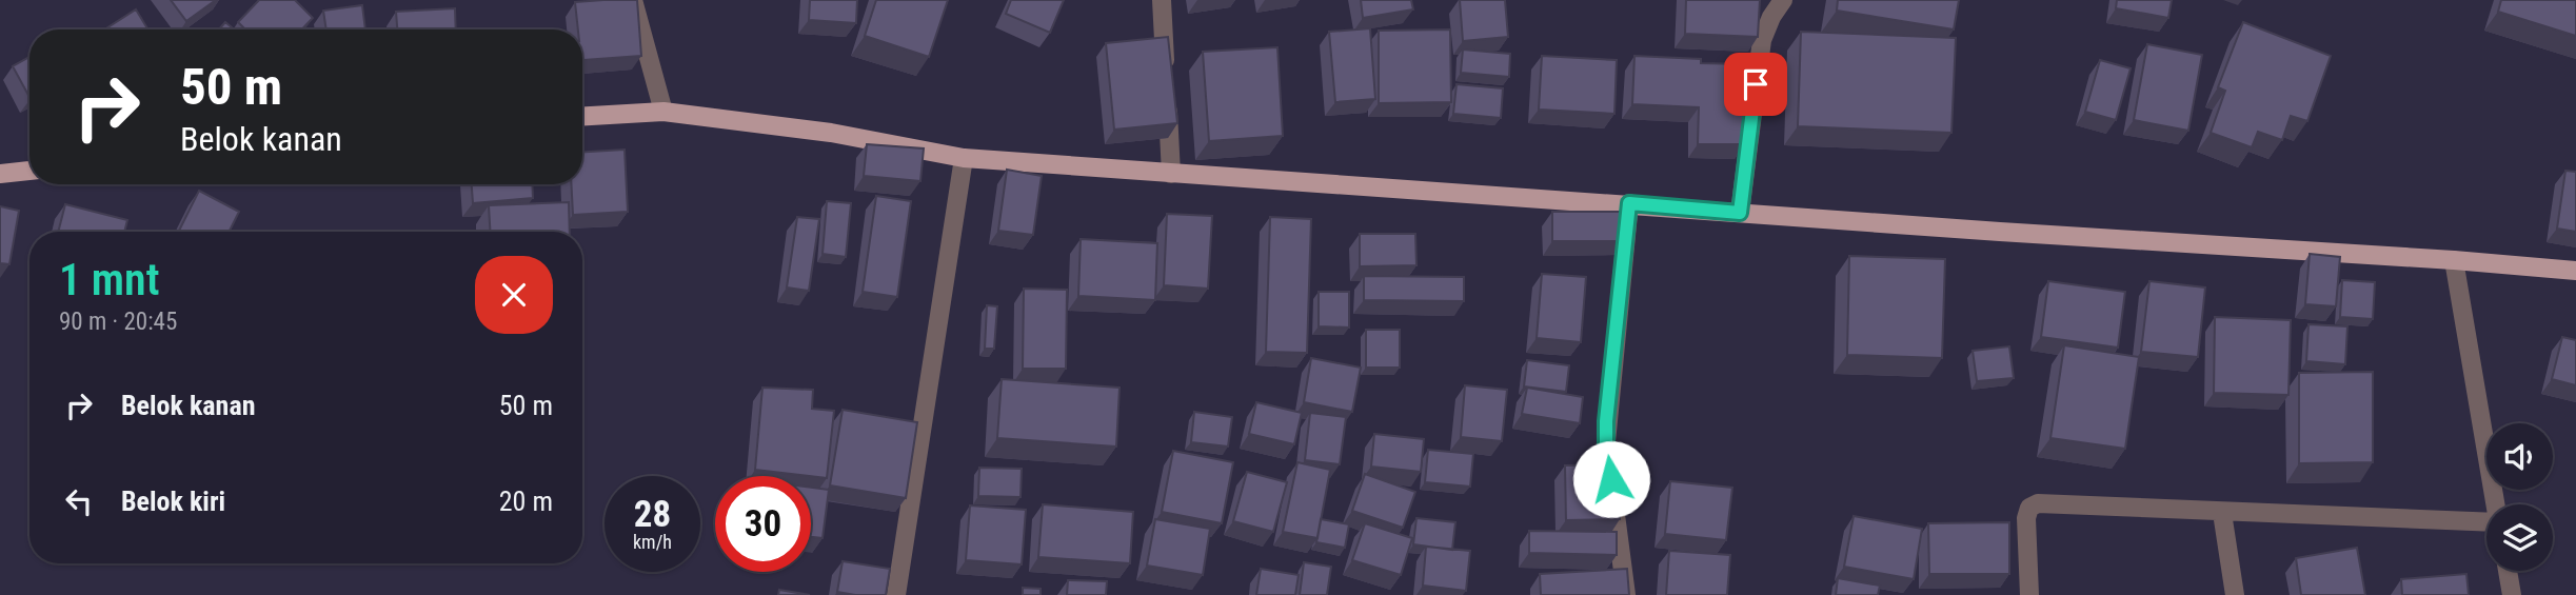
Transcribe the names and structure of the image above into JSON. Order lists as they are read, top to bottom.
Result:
{
  "page": {
    "turn": ["50 m", "Belok kanan"],
    "heading": ["1 mnt", "90 m · 20:45"],
    "list": [
      {
        "name": "Belok kanan",
        "value": "50 m"
      },
      {
        "name": "Belok kiri",
        "value": "20 m"
      }
    ],
    "speed": "28 km/h",
    "limit": "30"
  }
}
